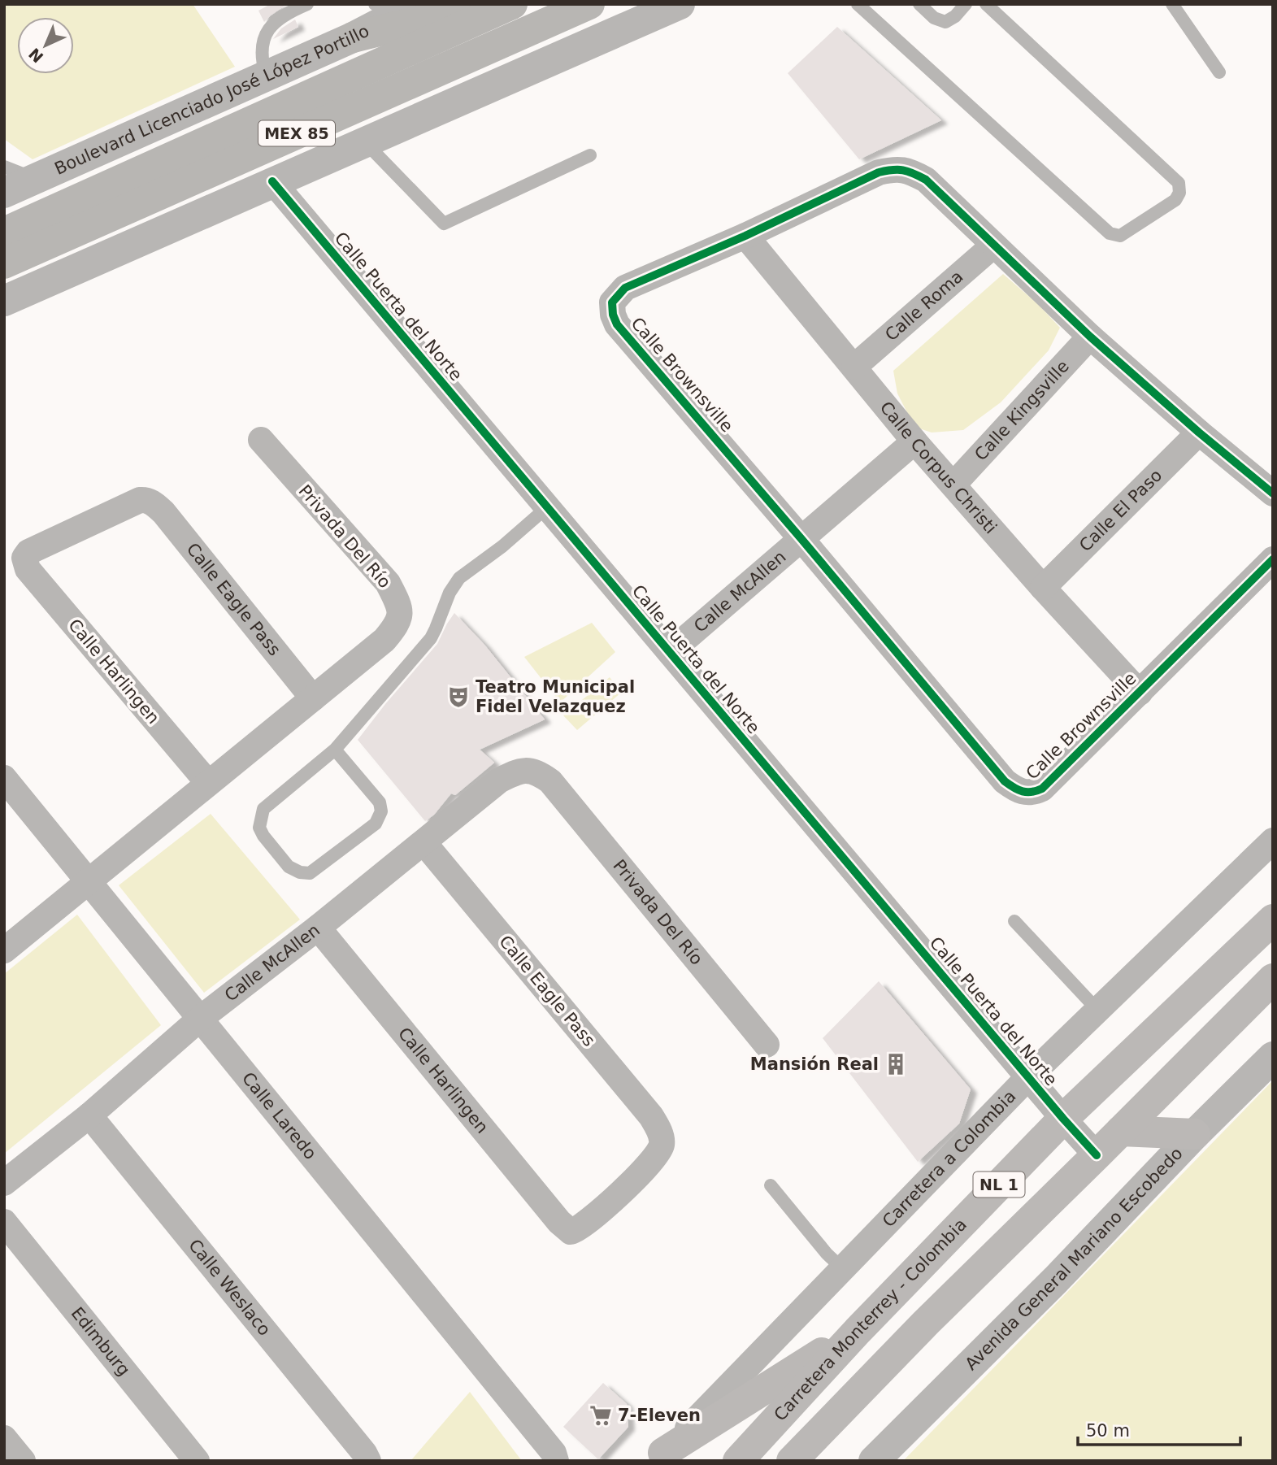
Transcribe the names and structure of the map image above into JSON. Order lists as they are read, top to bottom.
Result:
{
  "streets": {
    "highway": ["Boulevard Licenciado José López Portillo", "MEX 85"],
    "main road": ["NL 1", "Carretera Monterrey - Colombia"],
    "street": [
      "Calle Puerta del Norte",
      "Calle Roma",
      "Calle Brownsville",
      "Calle Kingsville",
      "Calle Corpus Christi",
      "Calle El Paso",
      "Privada Del Río",
      "Calle McAllen",
      "Calle Eagle Pass",
      "Calle Harlingen",
      "Calle Laredo",
      "Carretera a Colombia",
      "Avenida General Mariano Escobedo",
      "Calle Weslaco",
      "Edimburg"
    ]
  },
  "crossings": [
    ["Calle Puerta del Norte", "Calle McAllen"],
    ["Calle Puerta del Norte", "Carretera a Colombia"],
    ["Calle Puerta del Norte", "NL 1"],
    ["Calle Puerta del Norte", "Carretera Monterrey - Colombia"],
    ["Calle Roma", "Calle Brownsville"],
    ["Calle Roma", "Calle Corpus Christi"],
    ["Calle Brownsville", "Calle Kingsville"],
    ["Calle Brownsville", "Calle Corpus Christi"],
    ["Calle Brownsville", "Calle El Paso"],
    ["Calle Brownsville", "Calle McAllen"],
    ["Calle Kingsville", "Calle Corpus Christi"],
    ["Calle Corpus Christi", "Calle El Paso"],
    ["Calle Corpus Christi", "Calle McAllen"],
    ["Privada Del Río", "Calle McAllen"],
    ["Privada Del Río", "Calle Eagle Pass"],
    ["Calle McAllen", "Calle Eagle Pass"],
    ["Calle McAllen", "Calle Harlingen"],
    ["Calle McAllen", "Calle Laredo"],
    ["Calle McAllen", "Calle Weslaco"],
    ["Calle Eagle Pass", "Calle Harlingen"]
  ],
  "places": {
    "theatre": ["Teatro Municipal Fidel Velazquez"],
    "building": ["Mansión Real"],
    "supermarket": ["7-Eleven"]
  },
  "scale_bar": "50 m",
  "north": "bottom left"
}
